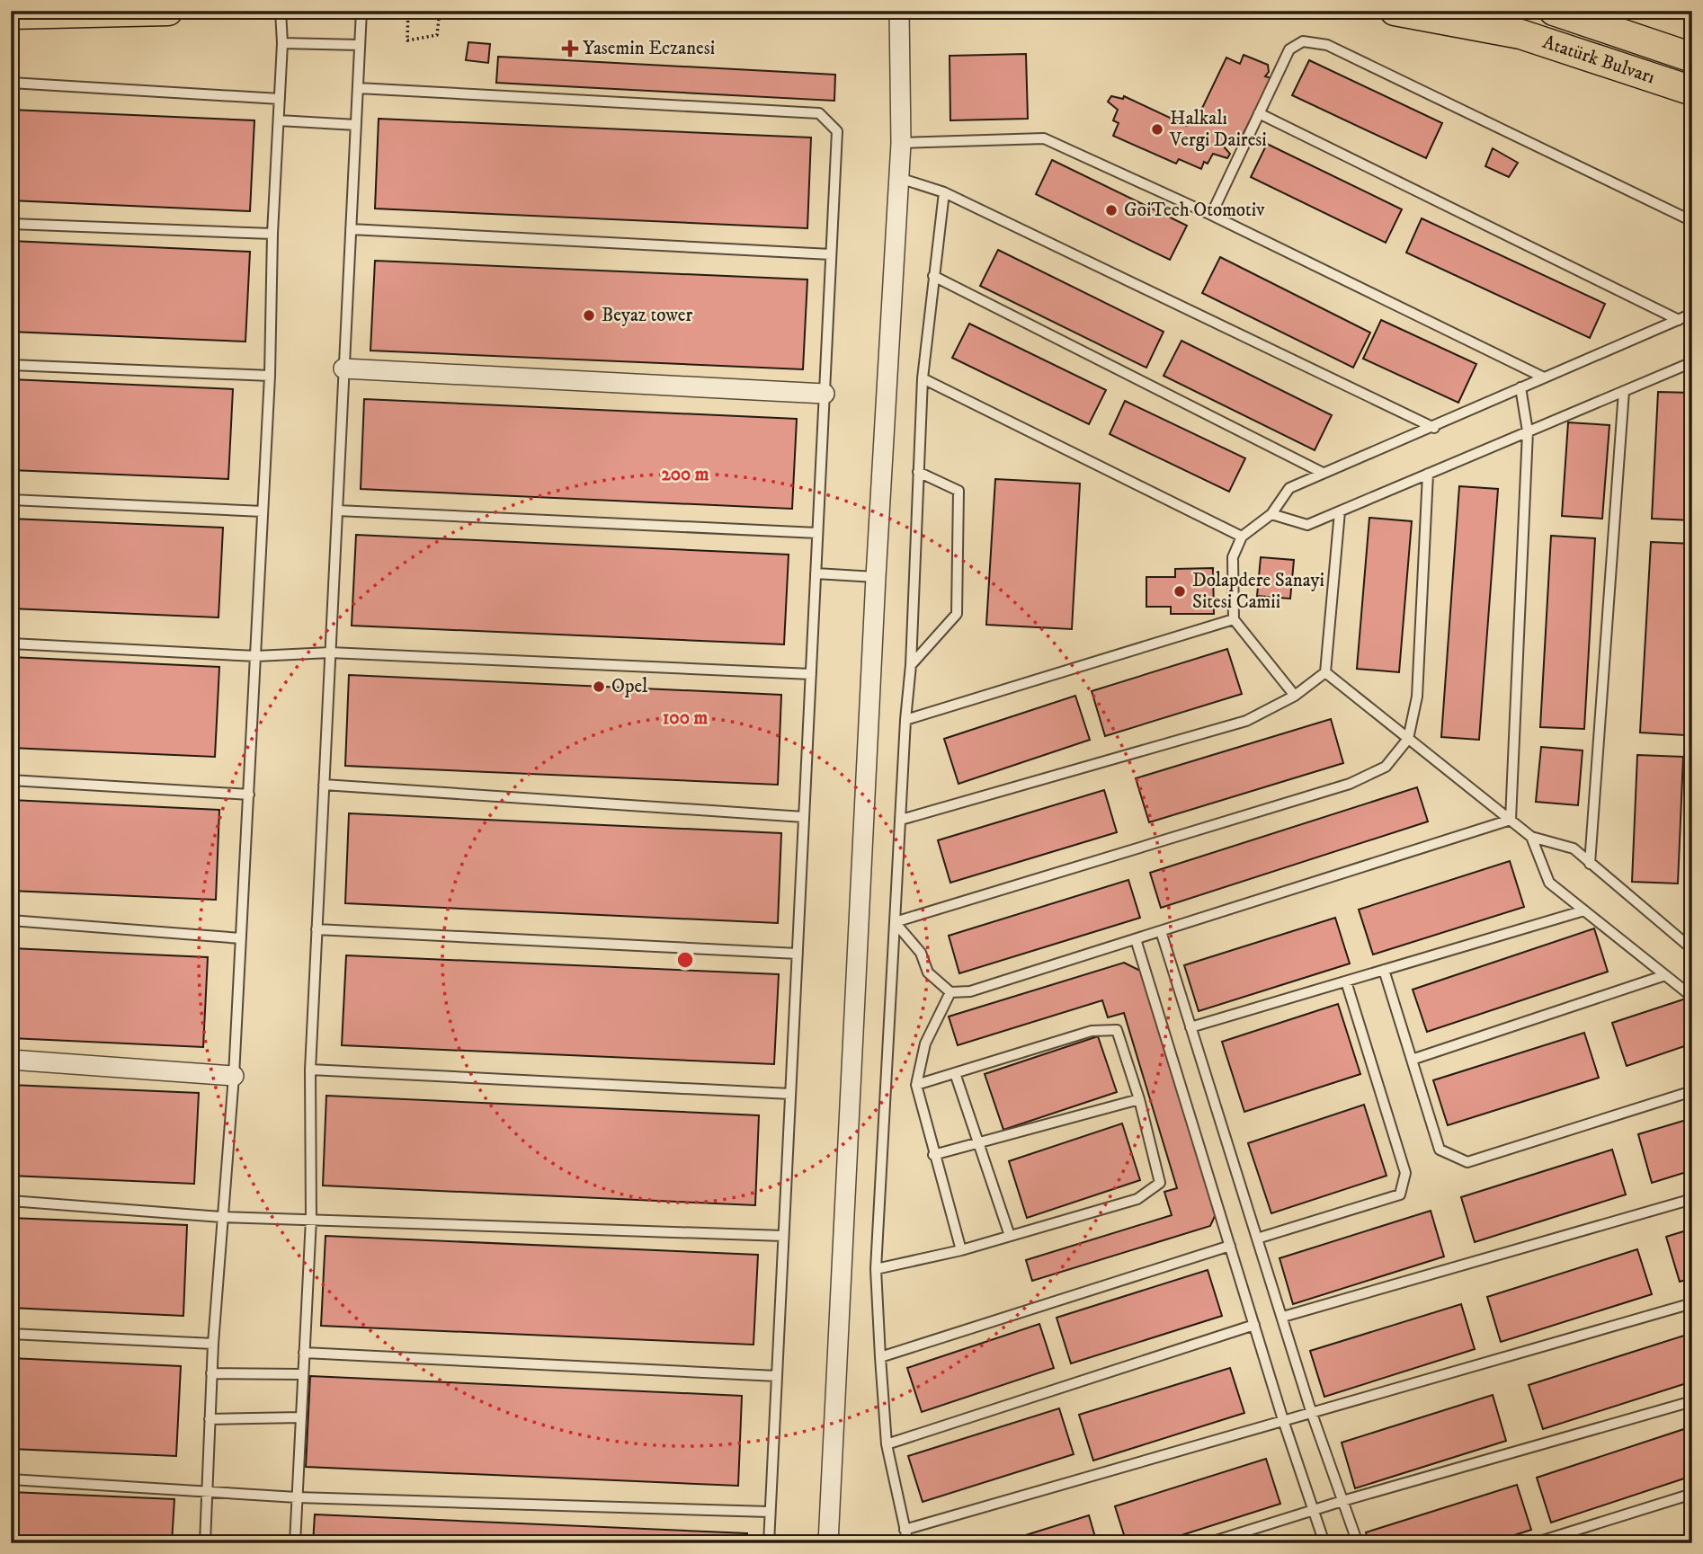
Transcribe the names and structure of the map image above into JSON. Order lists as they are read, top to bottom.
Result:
{
  "streets": {
    "main road": ["Atatürk Bulvarı"]
  },
  "places": {
    "health": ["Yasemin Eczanesi"],
    "other": [
      "Halkalı Vergi Dairesi",
      "GoiTech Otomotiv",
      "Beyaz tower",
      "Dolapdere Sanayi Sitesi Camii",
      "Opel"
    ]
  },
  "rings": ["200 m", "100 m"]
}
